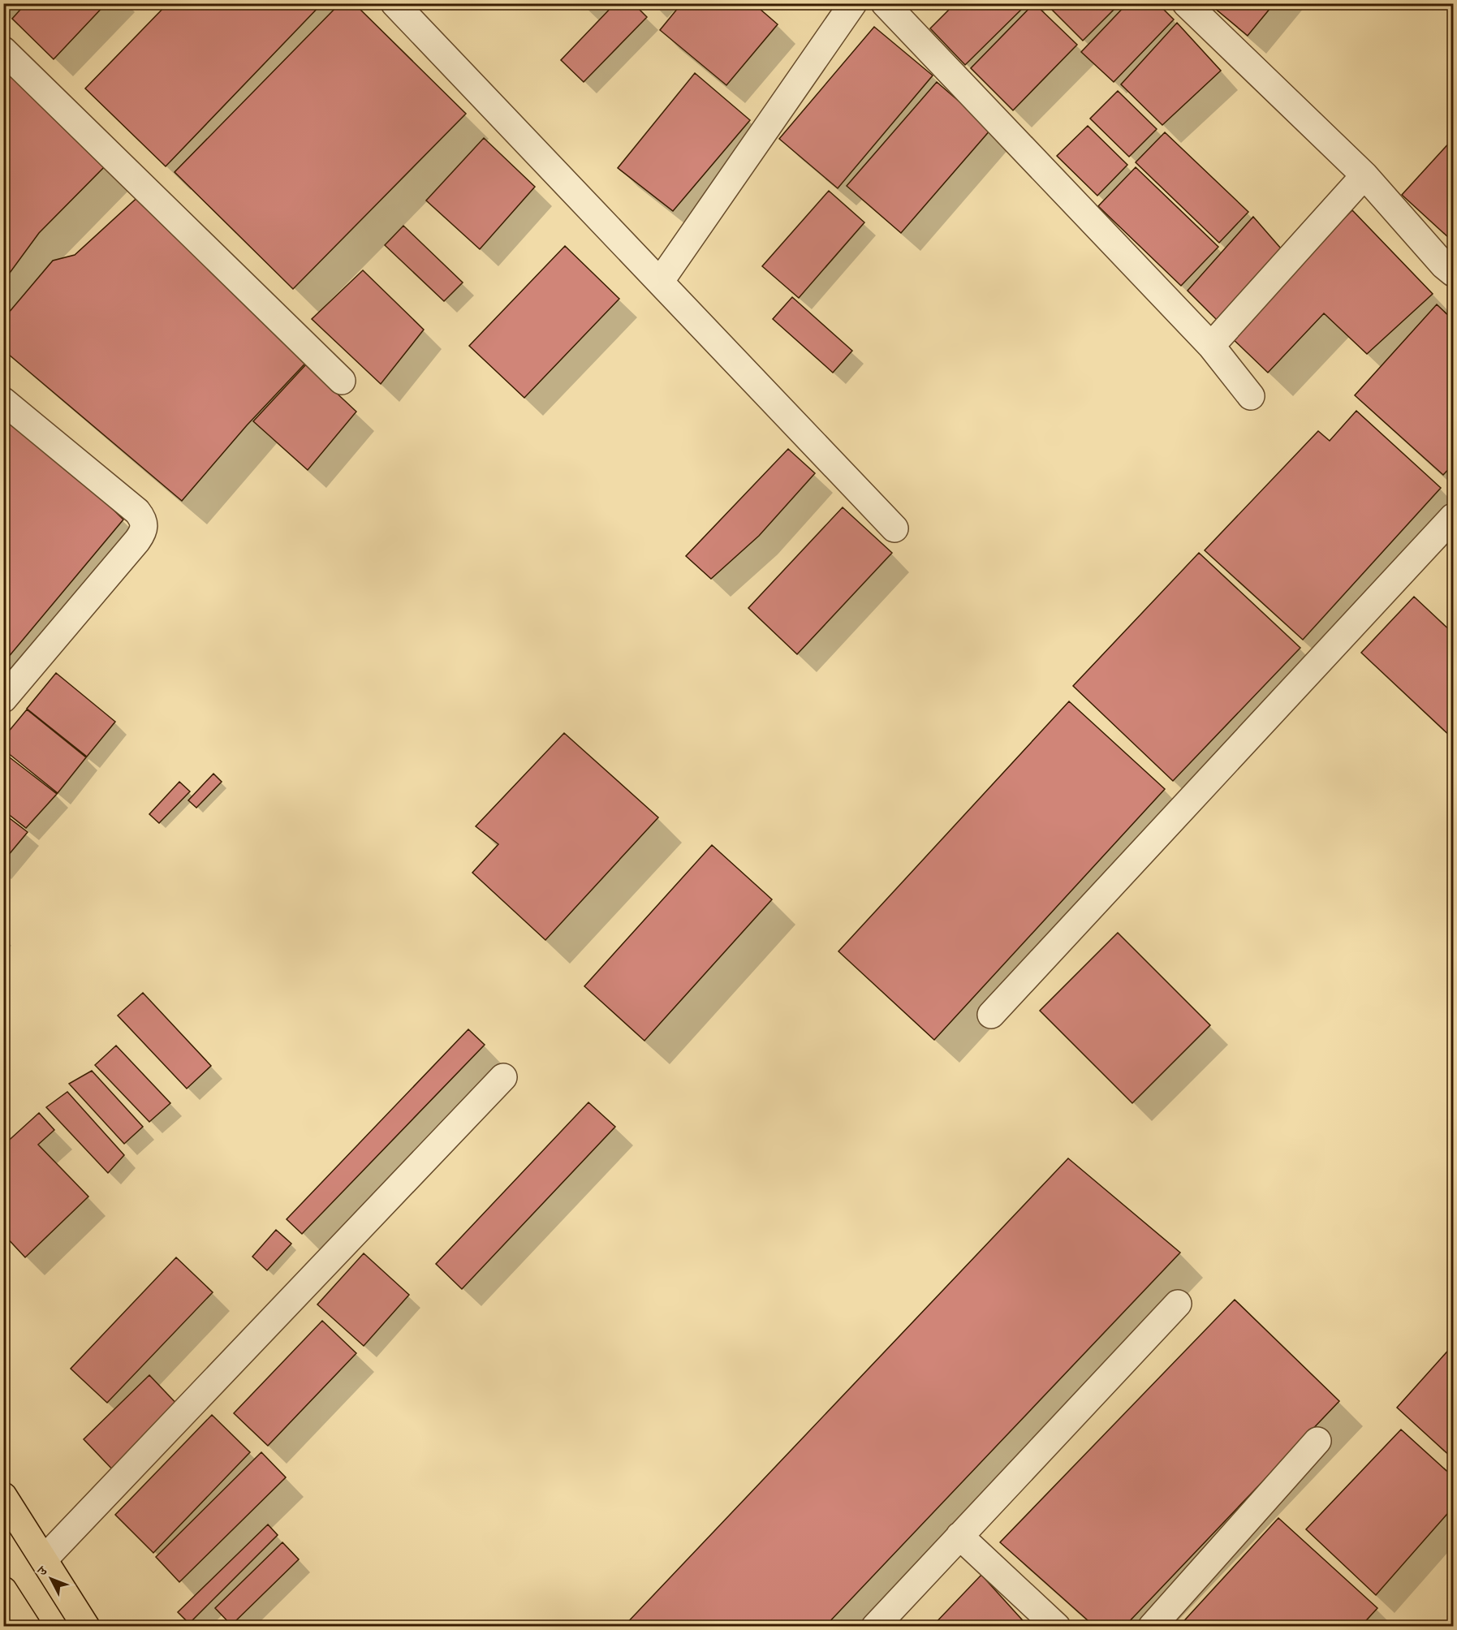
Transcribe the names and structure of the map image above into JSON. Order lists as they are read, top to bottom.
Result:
{
  "north": "top left"
}
